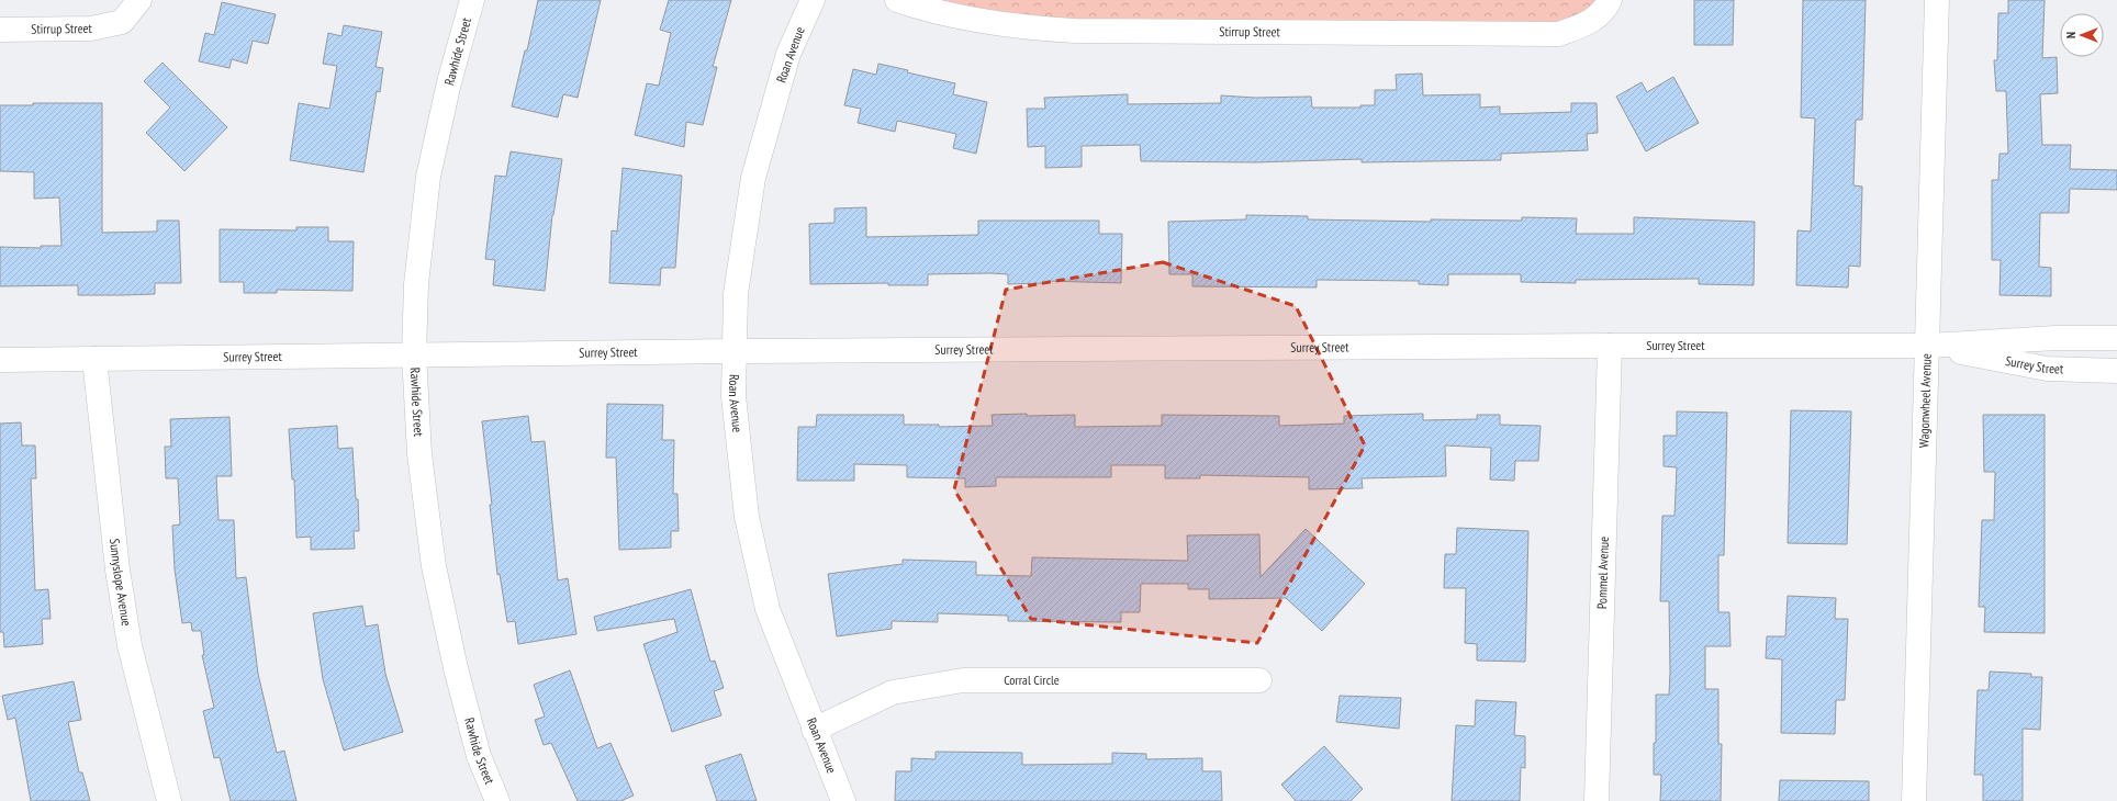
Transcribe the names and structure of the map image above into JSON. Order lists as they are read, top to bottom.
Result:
{
  "streets": {
    "street": [
      "Stirrup Street",
      "Rawhide Street",
      "Roan Avenue",
      "Surrey Street",
      "Wagonwheel Avenue",
      "Pommel Avenue",
      "Sunnyslope Avenue",
      "Corral Circle"
    ]
  },
  "crossings": [
    ["Rawhide Street", "Surrey Street"],
    ["Roan Avenue", "Surrey Street"],
    ["Roan Avenue", "Corral Circle"],
    ["Surrey Street", "Wagonwheel Avenue"],
    ["Surrey Street", "Pommel Avenue"],
    ["Surrey Street", "Sunnyslope Avenue"]
  ],
  "north": "left"
}
